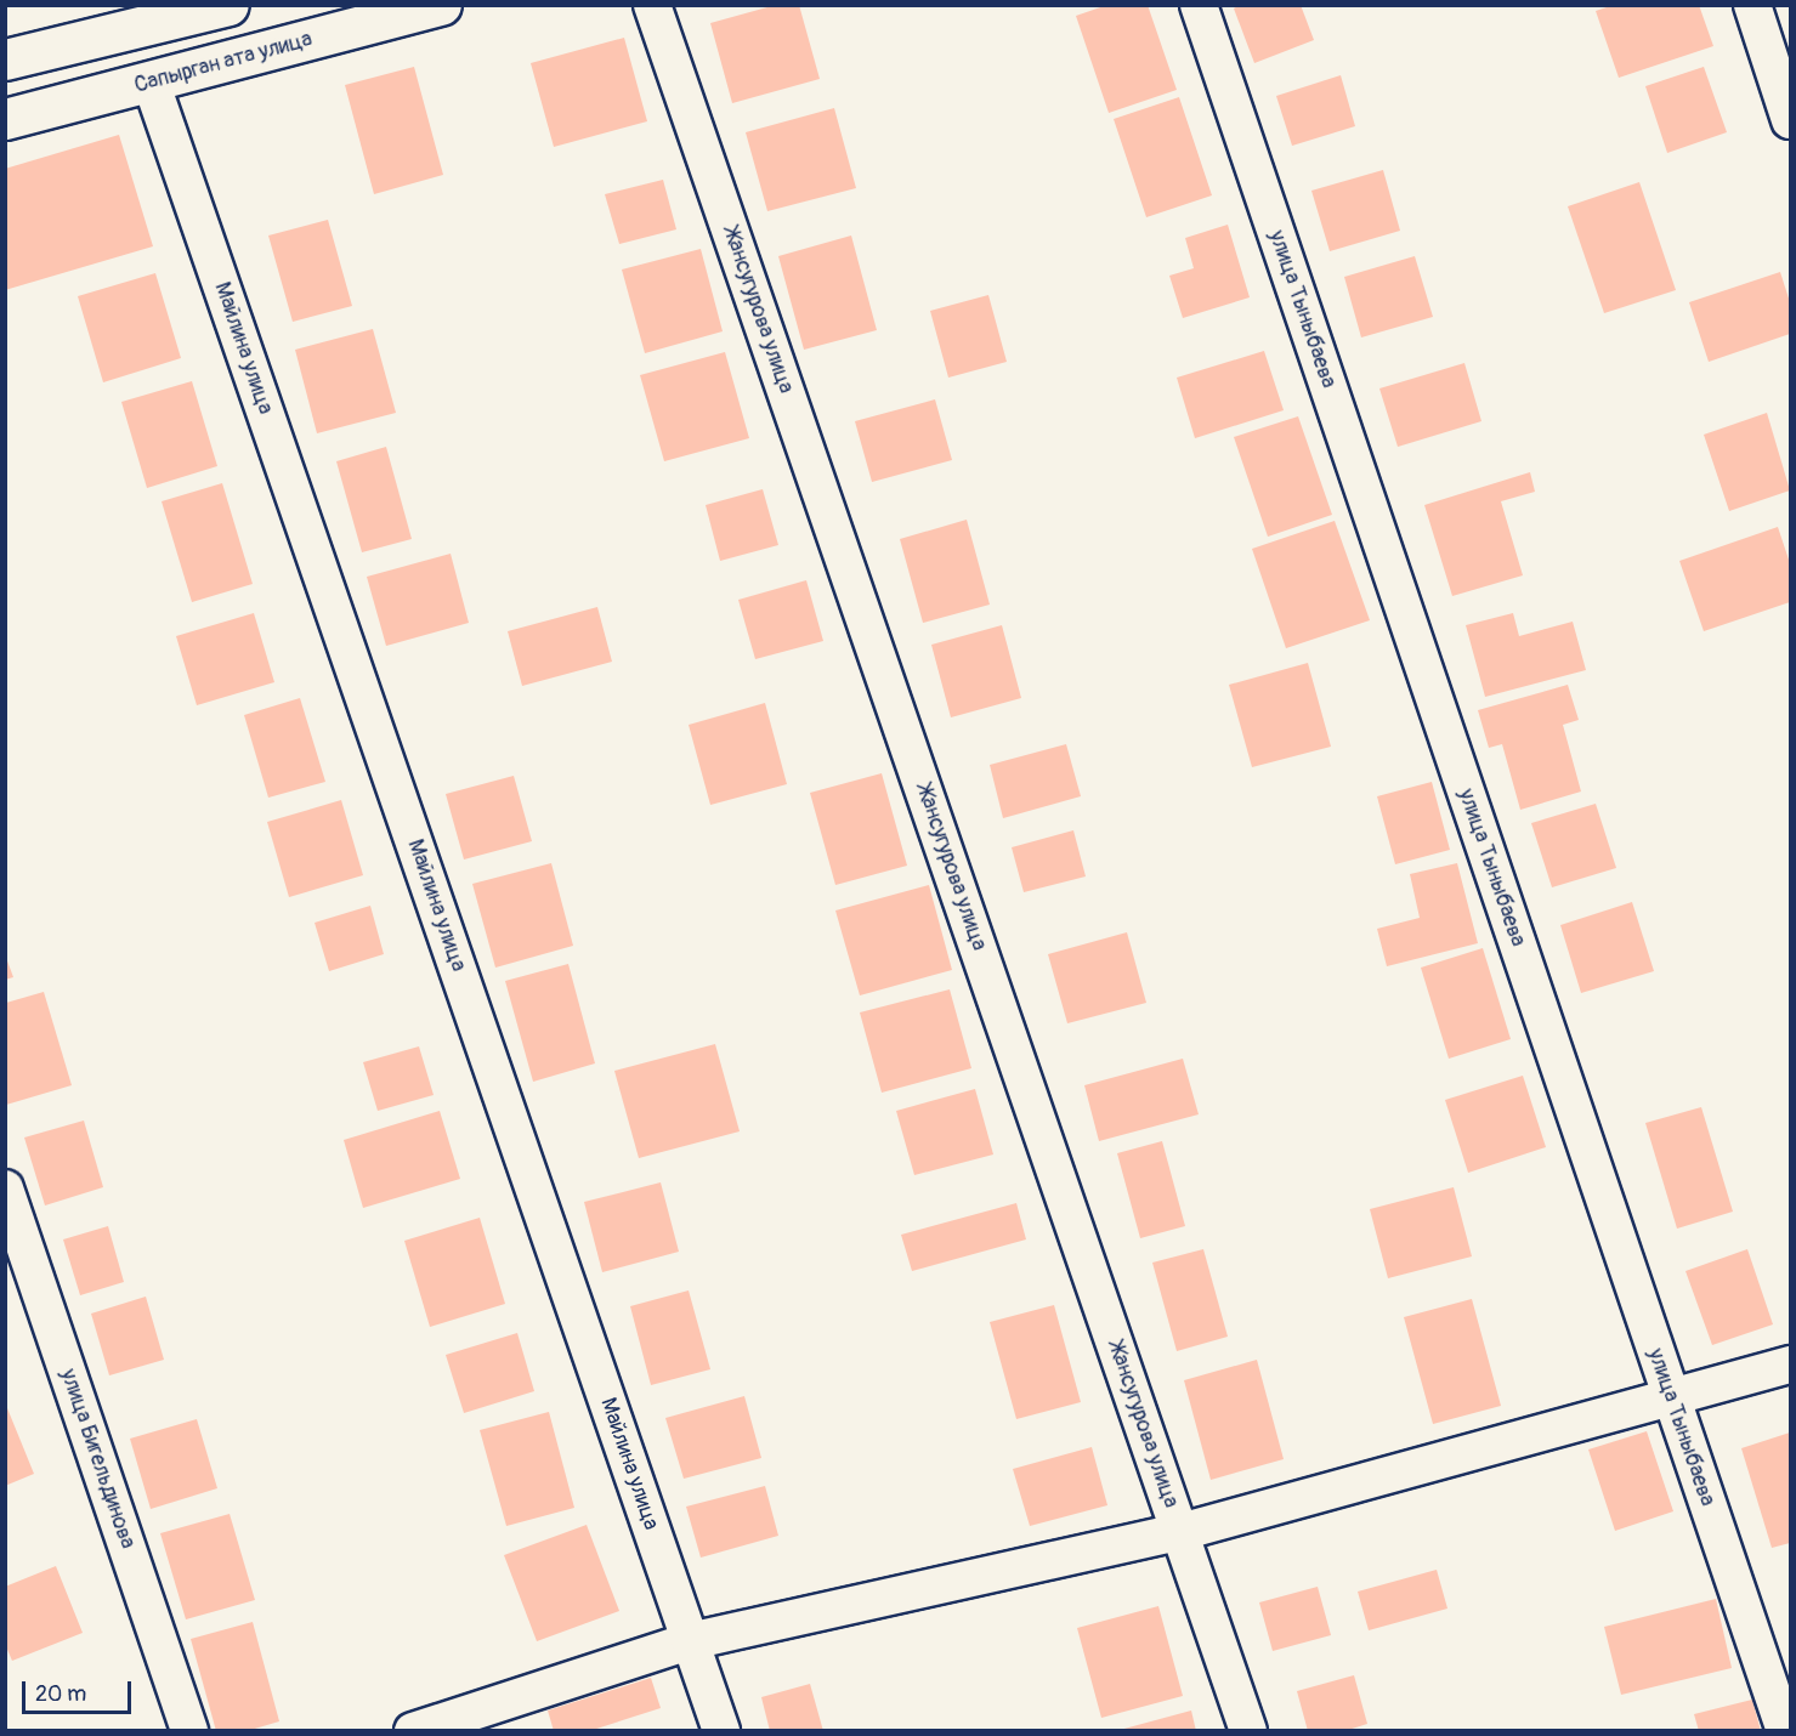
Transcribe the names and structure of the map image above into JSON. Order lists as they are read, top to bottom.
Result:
{
  "streets": {
    "main road": ["Сапырган ата улица"],
    "street": [
      "улица Тыныбаева",
      "Жансугурова улица",
      "Майлина улица",
      "улица Бигельдинова"
    ]
  },
  "crossings": [
    ["Сапырган ата улица", "Майлина улица"]
  ],
  "scale_bar": "20 m"
}
